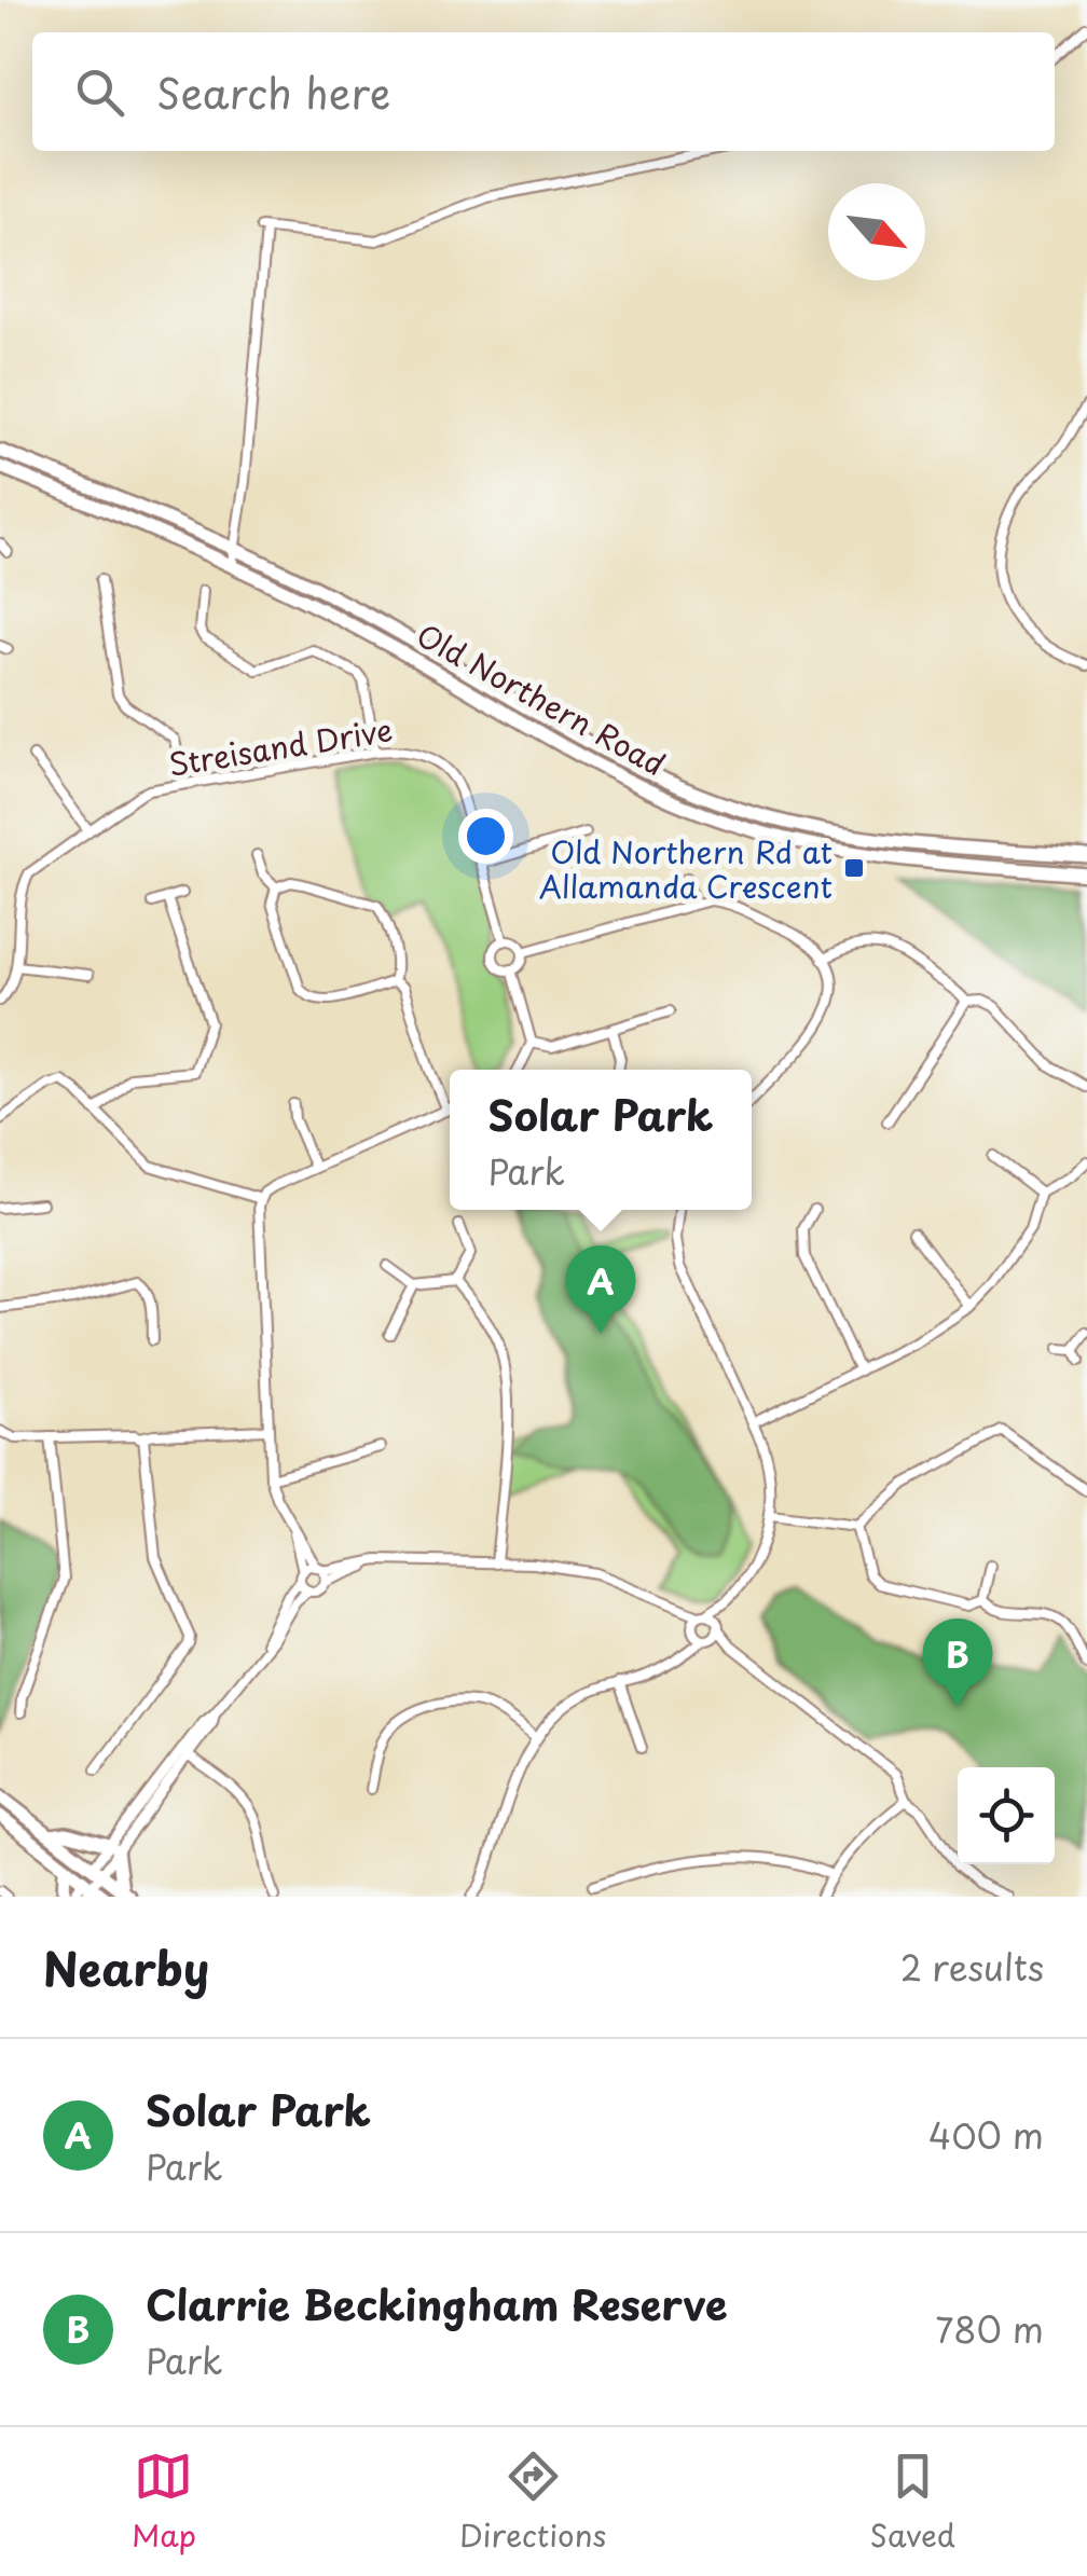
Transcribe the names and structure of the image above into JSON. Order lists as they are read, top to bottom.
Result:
{
  "streets": {
    "main road": ["Old Northern Road"],
    "street": ["Streisand Drive"]
  },
  "places": {
    "transit": ["Old Northern Rd at Allamanda Crescent"]
  },
  "north": "bottom right",
  "page": {
    "search": "Search here",
    "popup": ["Solar Park", "Park"],
    "pins": ["A", "B"],
    "heading": ["Nearby", "2 results"],
    "list": [
      {
        "mark": "A",
        "name": "Solar Park",
        "note": "Park",
        "value": "400 m"
      },
      {
        "mark": "B",
        "name": "Clarrie Beckingham Reserve",
        "note": "Park",
        "value": "780 m"
      }
    ],
    "nav": ["Map", "Directions", "Saved"]
  }
}
